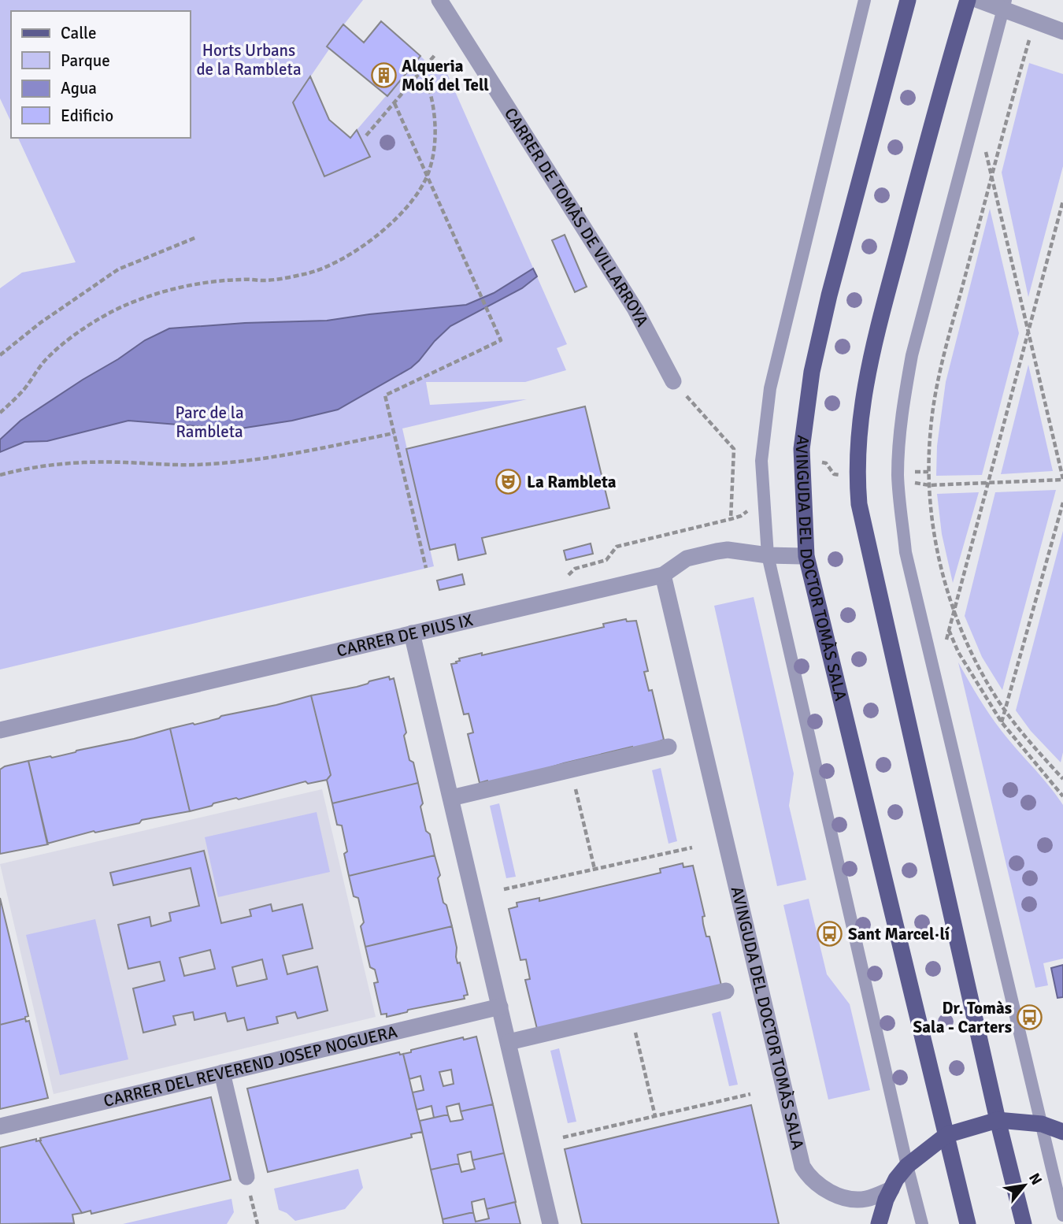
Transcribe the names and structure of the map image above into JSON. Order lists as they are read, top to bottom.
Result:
{
  "streets": {
    "main road": ["AVINGUDA DEL DOCTOR TOMÀS SALA"],
    "street": ["CARRER DE TOMÀS DE VILLARROYA", "CARRER DE PIUS IX", "CARRER DEL REVEREND JOSEP NOGUERA"]
  },
  "crossings": [
    ["AVINGUDA DEL DOCTOR TOMÀS SALA", "CARRER DE PIUS IX"]
  ],
  "parks": ["Horts Urbans de la Rambleta", "Parc de la Rambleta"],
  "places": {
    "building": ["Alqueria Molí del Tell"],
    "theatre": ["La Rambleta"],
    "bus stop": ["Sant Marcel·lí", "Dr. Tomàs Sala - Carters"]
  },
  "legend": [
    "Calle",
    "Parque",
    "Agua",
    "Edificio"
  ],
  "north": "top right"
}
